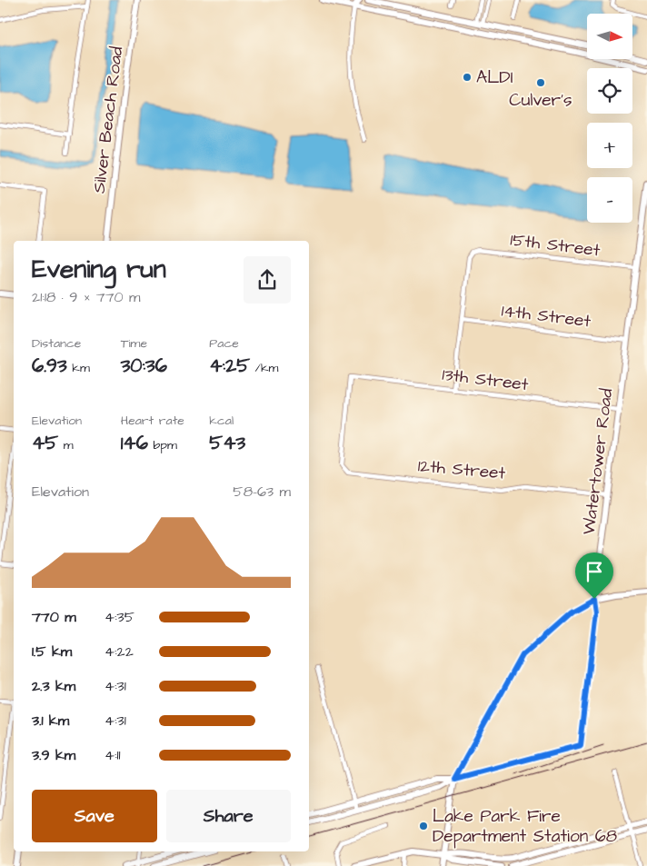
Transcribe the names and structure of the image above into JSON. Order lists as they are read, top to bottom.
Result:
{
  "streets": {
    "street": [
      "Silver Beach Road",
      "15th Street",
      "14th Street",
      "13th Street",
      "Watertower Road",
      "12th Street"
    ]
  },
  "crossings": [
    ["15th Street", "14th Street"],
    ["15th Street", "Watertower Road"],
    ["14th Street", "Watertower Road"],
    ["13th Street", "Watertower Road"],
    ["13th Street", "12th Street"],
    ["Watertower Road", "12th Street"]
  ],
  "places": ["ALDI", "Culver's", "Lake Park Fire Department Station 68"],
  "north": "right",
  "page": {
    "map_buttons": ["+", "−"],
    "heading": ["Evening run", "21:18 · 9 × 770 m"],
    "stats": [
      ["Distance", "6.93 km"],
      ["Time", "30:36"],
      ["Pace", "4:25 /km"],
      ["Elevation", "45 m"],
      ["Heart rate", "146 bpm"],
      ["kcal", "543"]
    ],
    "chart": ["Elevation", "58–63 m"],
    "list": [
      {
        "name": "770 m",
        "note": "4:35"
      },
      {
        "name": "1.5 km",
        "note": "4:22"
      },
      {
        "name": "2.3 km",
        "note": "4:31"
      },
      {
        "name": "3.1 km",
        "note": "4:31"
      },
      {
        "name": "3.9 km",
        "note": "4:11"
      }
    ],
    "buttons": ["Save", "Share"]
  }
}
